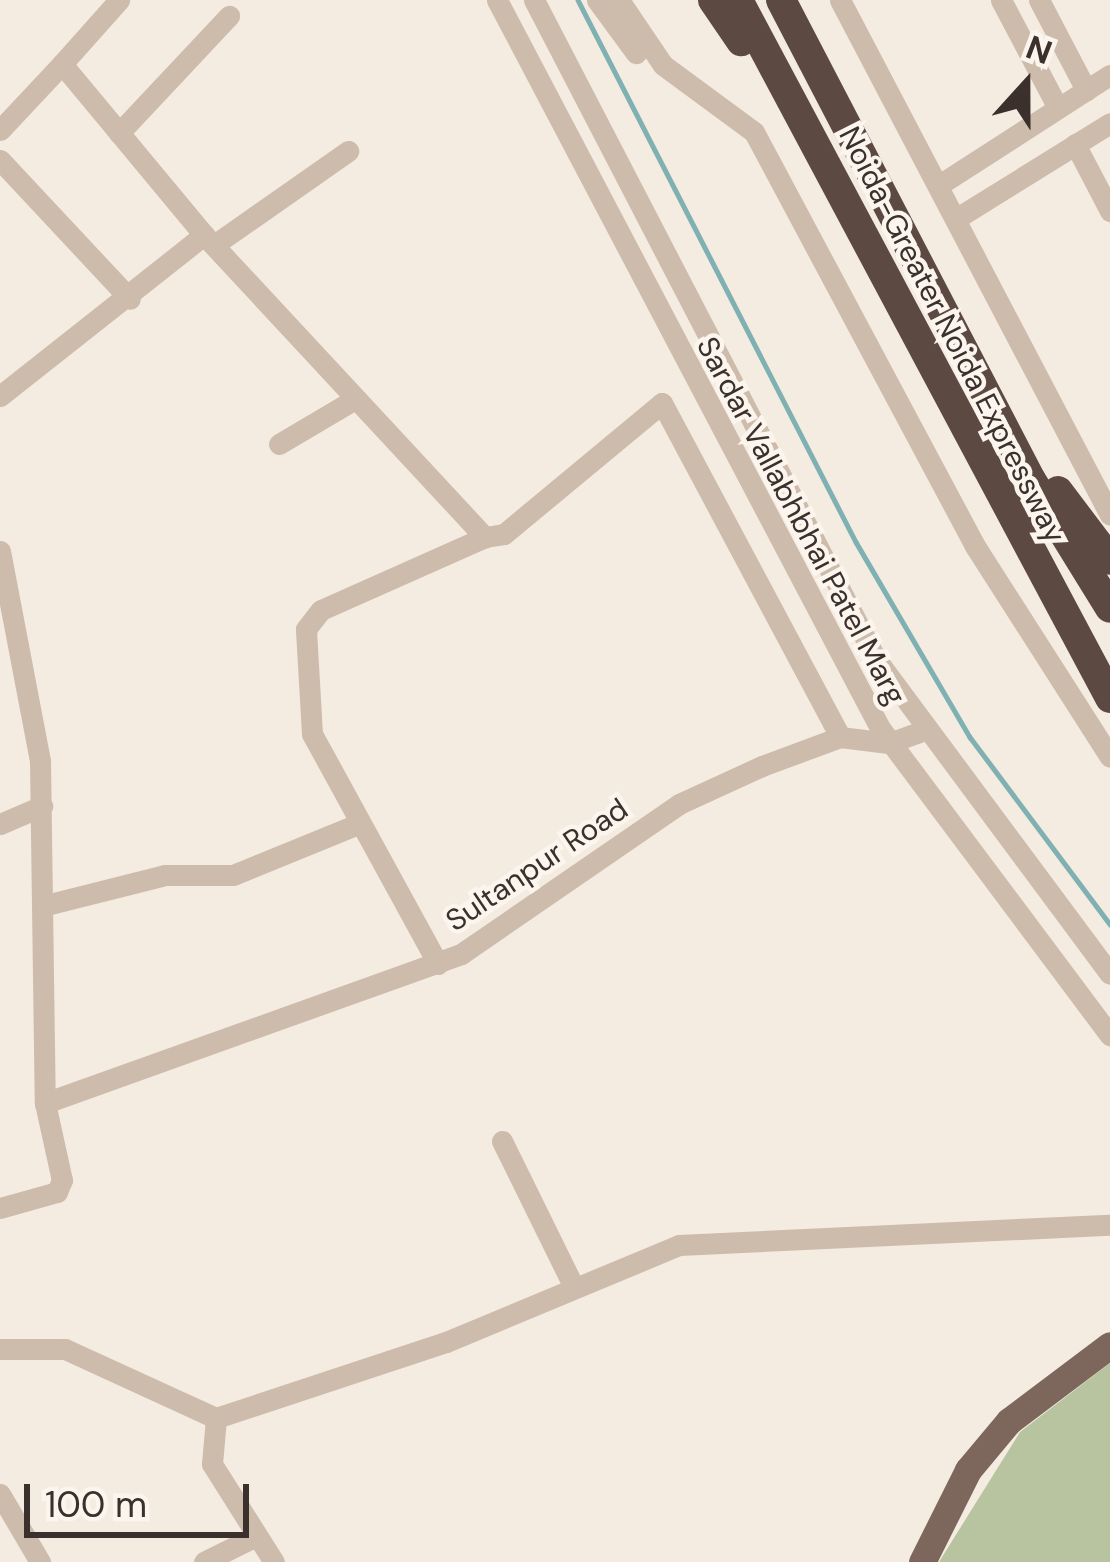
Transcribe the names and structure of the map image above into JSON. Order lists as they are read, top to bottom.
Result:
{
  "streets": {
    "highway": ["Noida-Greater Noida Expressway"],
    "street": ["Sardar Vallabhbhai Patel Marg", "Sultanpur Road"]
  },
  "crossings": [
    ["Sardar Vallabhbhai Patel Marg", "Sultanpur Road"]
  ],
  "scale_bar": "100 m",
  "north": "top"
}
